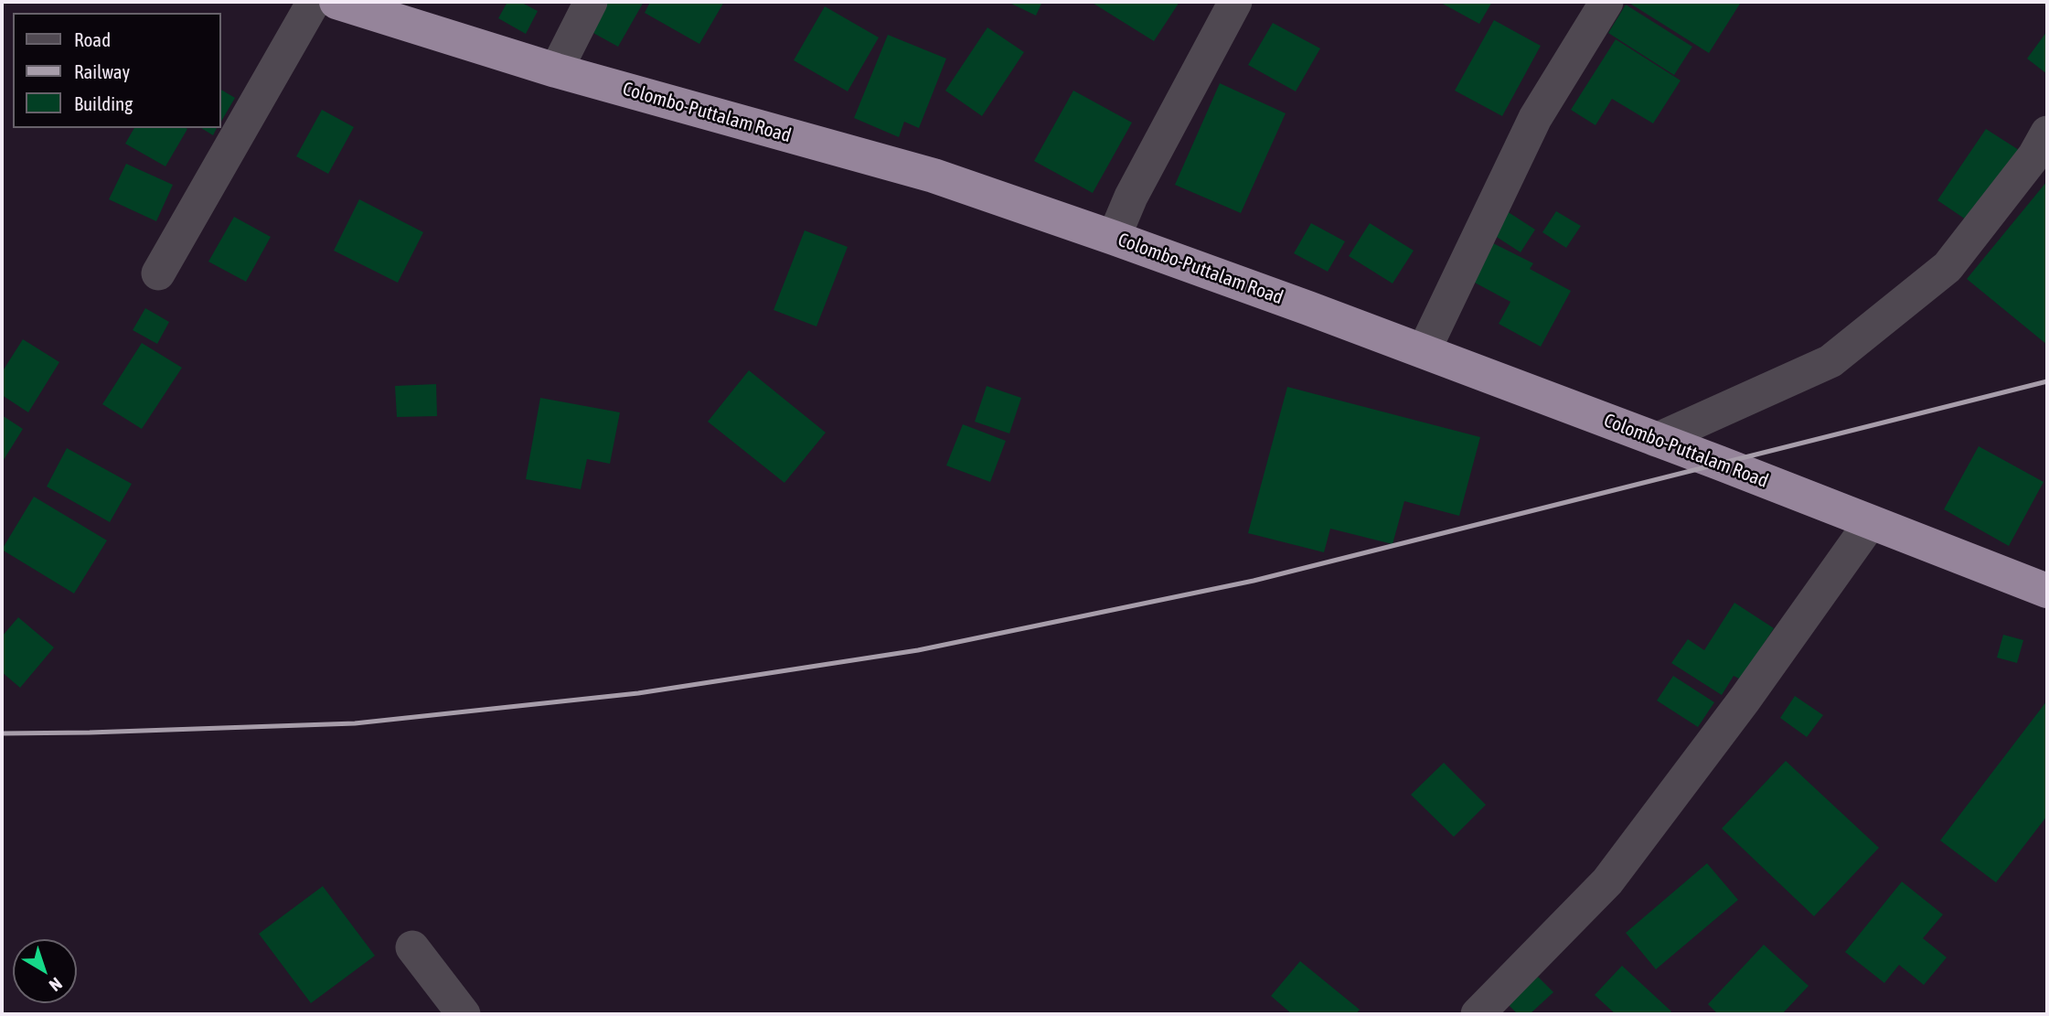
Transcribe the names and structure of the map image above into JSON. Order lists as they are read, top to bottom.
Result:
{
  "streets": {
    "highway": ["Colombo-Puttalam Road"]
  },
  "legend": ["Road", "Railway", "Building"],
  "north": "bottom right"
}
